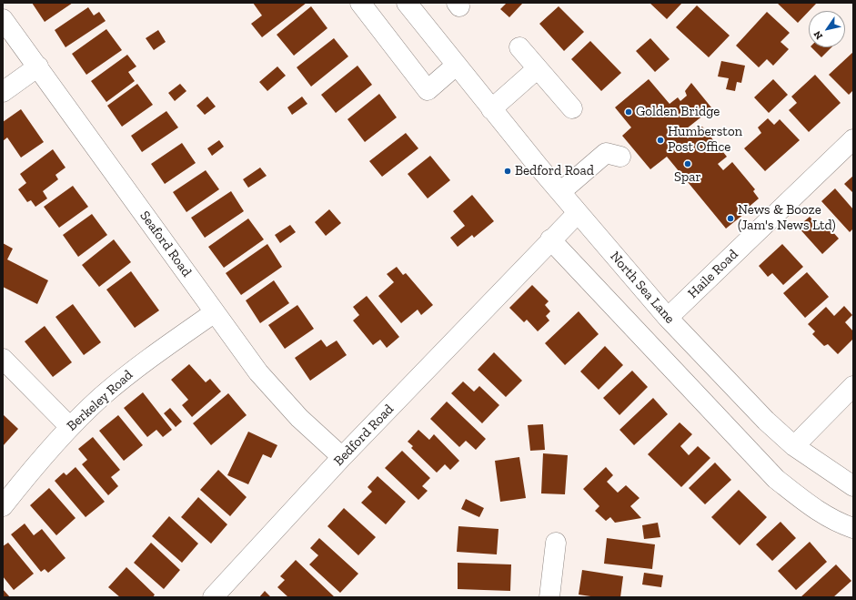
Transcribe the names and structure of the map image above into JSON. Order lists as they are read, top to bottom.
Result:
{
  "streets": {
    "street": [
      "Seaford Road",
      "Haile Road",
      "North Sea Lane",
      "Berkeley Road",
      "Bedford Road"
    ]
  },
  "crossings": [
    ["Seaford Road", "Berkeley Road"],
    ["Seaford Road", "Bedford Road"],
    ["Haile Road", "North Sea Lane"],
    ["North Sea Lane", "Bedford Road"]
  ],
  "places": [
    "Golden Bridge",
    "Humberston Post Office",
    "Spar",
    "Bedford Road",
    "News & Booze (Jam's News Ltd)"
  ],
  "north": "bottom left"
}
